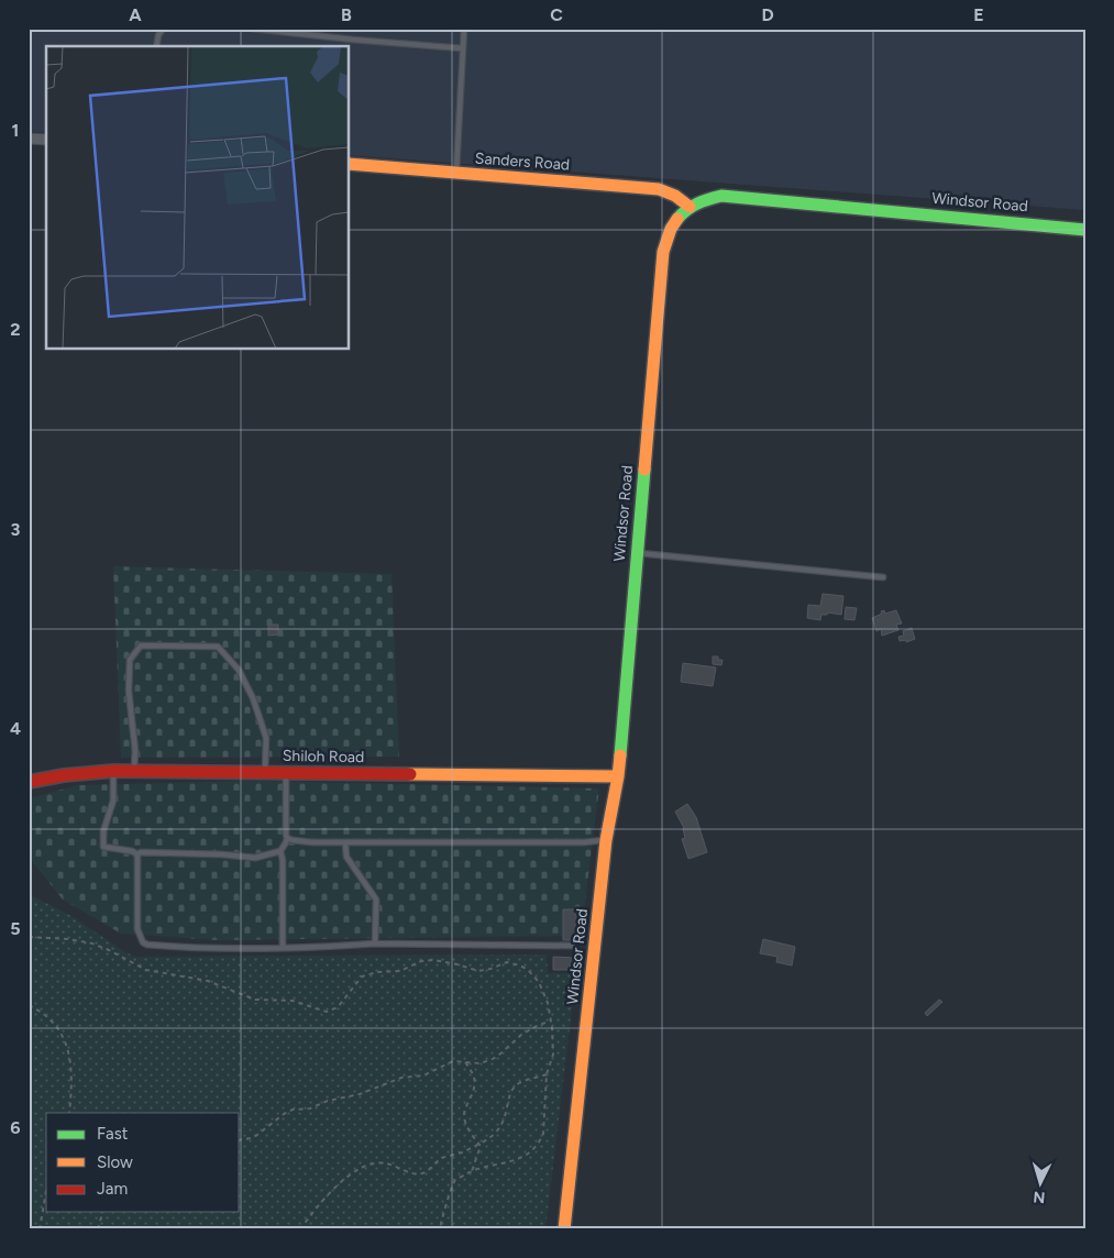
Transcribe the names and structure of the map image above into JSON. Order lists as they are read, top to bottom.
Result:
{
  "streets": {
    "main road": ["Sanders Road", "Windsor Road", "Shiloh Road"]
  },
  "crossings": [
    ["Sanders Road", "Windsor Road"],
    ["Windsor Road", "Shiloh Road"]
  ],
  "legend": ["Fast", "Slow", "Jam"],
  "north": "bottom",
  "grid": {
    "columns": [
      "A",
      "B",
      "C",
      "D",
      "E"
    ],
    "rows": [
      "1",
      "2",
      "3",
      "4",
      "5",
      "6"
    ]
  }
}
